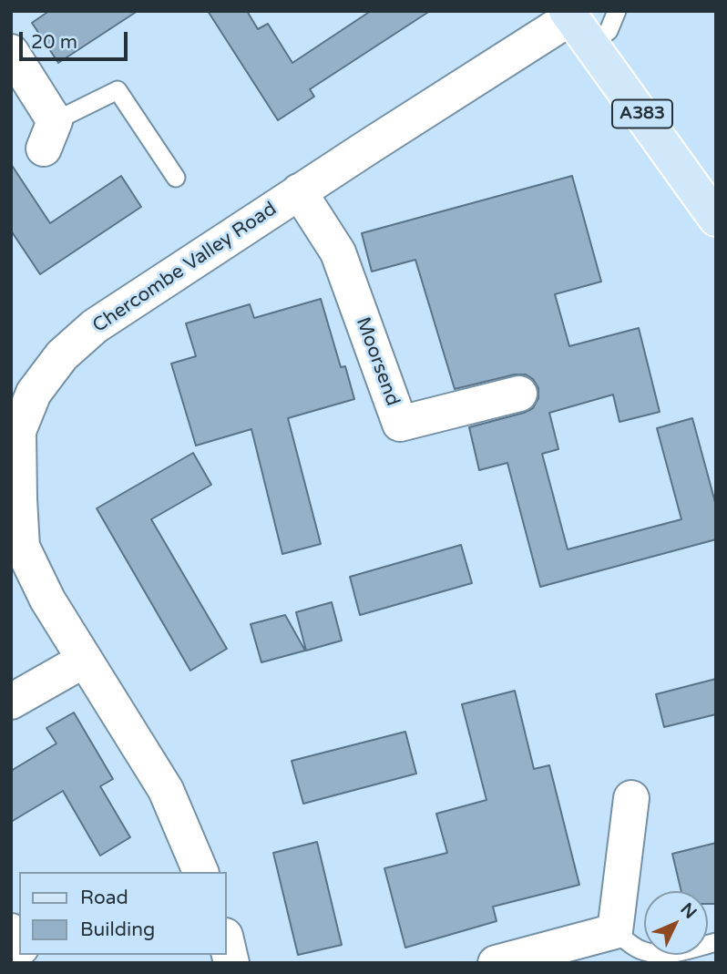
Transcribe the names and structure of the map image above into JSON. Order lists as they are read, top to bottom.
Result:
{
  "streets": {
    "main road": ["A383"],
    "street": ["Chercombe Valley Road", "Moorsend"]
  },
  "crossings": [
    ["A383", "Chercombe Valley Road"],
    ["Chercombe Valley Road", "Moorsend"]
  ],
  "legend": ["Road", "Building"],
  "scale_bar": "20 m",
  "north": "top right"
}
